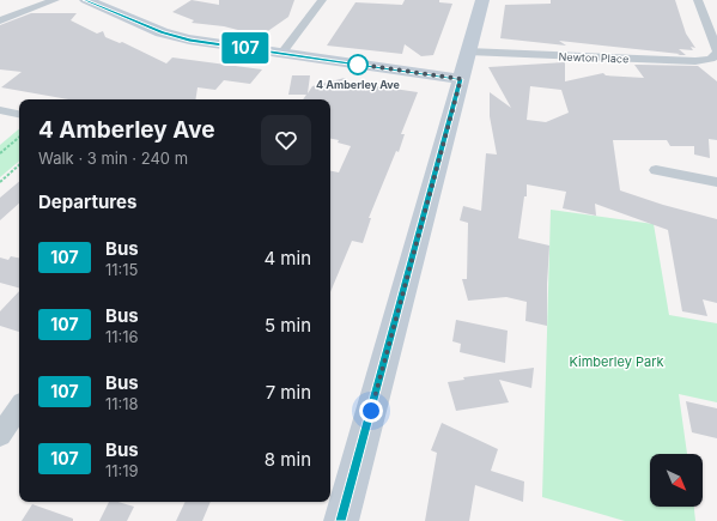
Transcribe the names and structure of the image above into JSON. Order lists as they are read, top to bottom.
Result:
{
  "streets": {
    "street": ["Newton Place"]
  },
  "parks": ["Kimberley Park"],
  "places": ["4 Amberley Ave"],
  "lines": ["bus line 107"],
  "north": "bottom right",
  "page": {
    "on_map": "107",
    "heading": [
      ["4 Amberley Ave", "Walk · 3 min · 240 m"],
      "Departures"
    ],
    "list": [
      {
        "mark": "107",
        "name": "Bus",
        "note": "11:15",
        "value": "4 min"
      },
      {
        "mark": "107",
        "name": "Bus",
        "note": "11:16",
        "value": "5 min"
      },
      {
        "mark": "107",
        "name": "Bus",
        "note": "11:18",
        "value": "7 min"
      },
      {
        "mark": "107",
        "name": "Bus",
        "note": "11:19",
        "value": "8 min"
      }
    ]
  }
}
